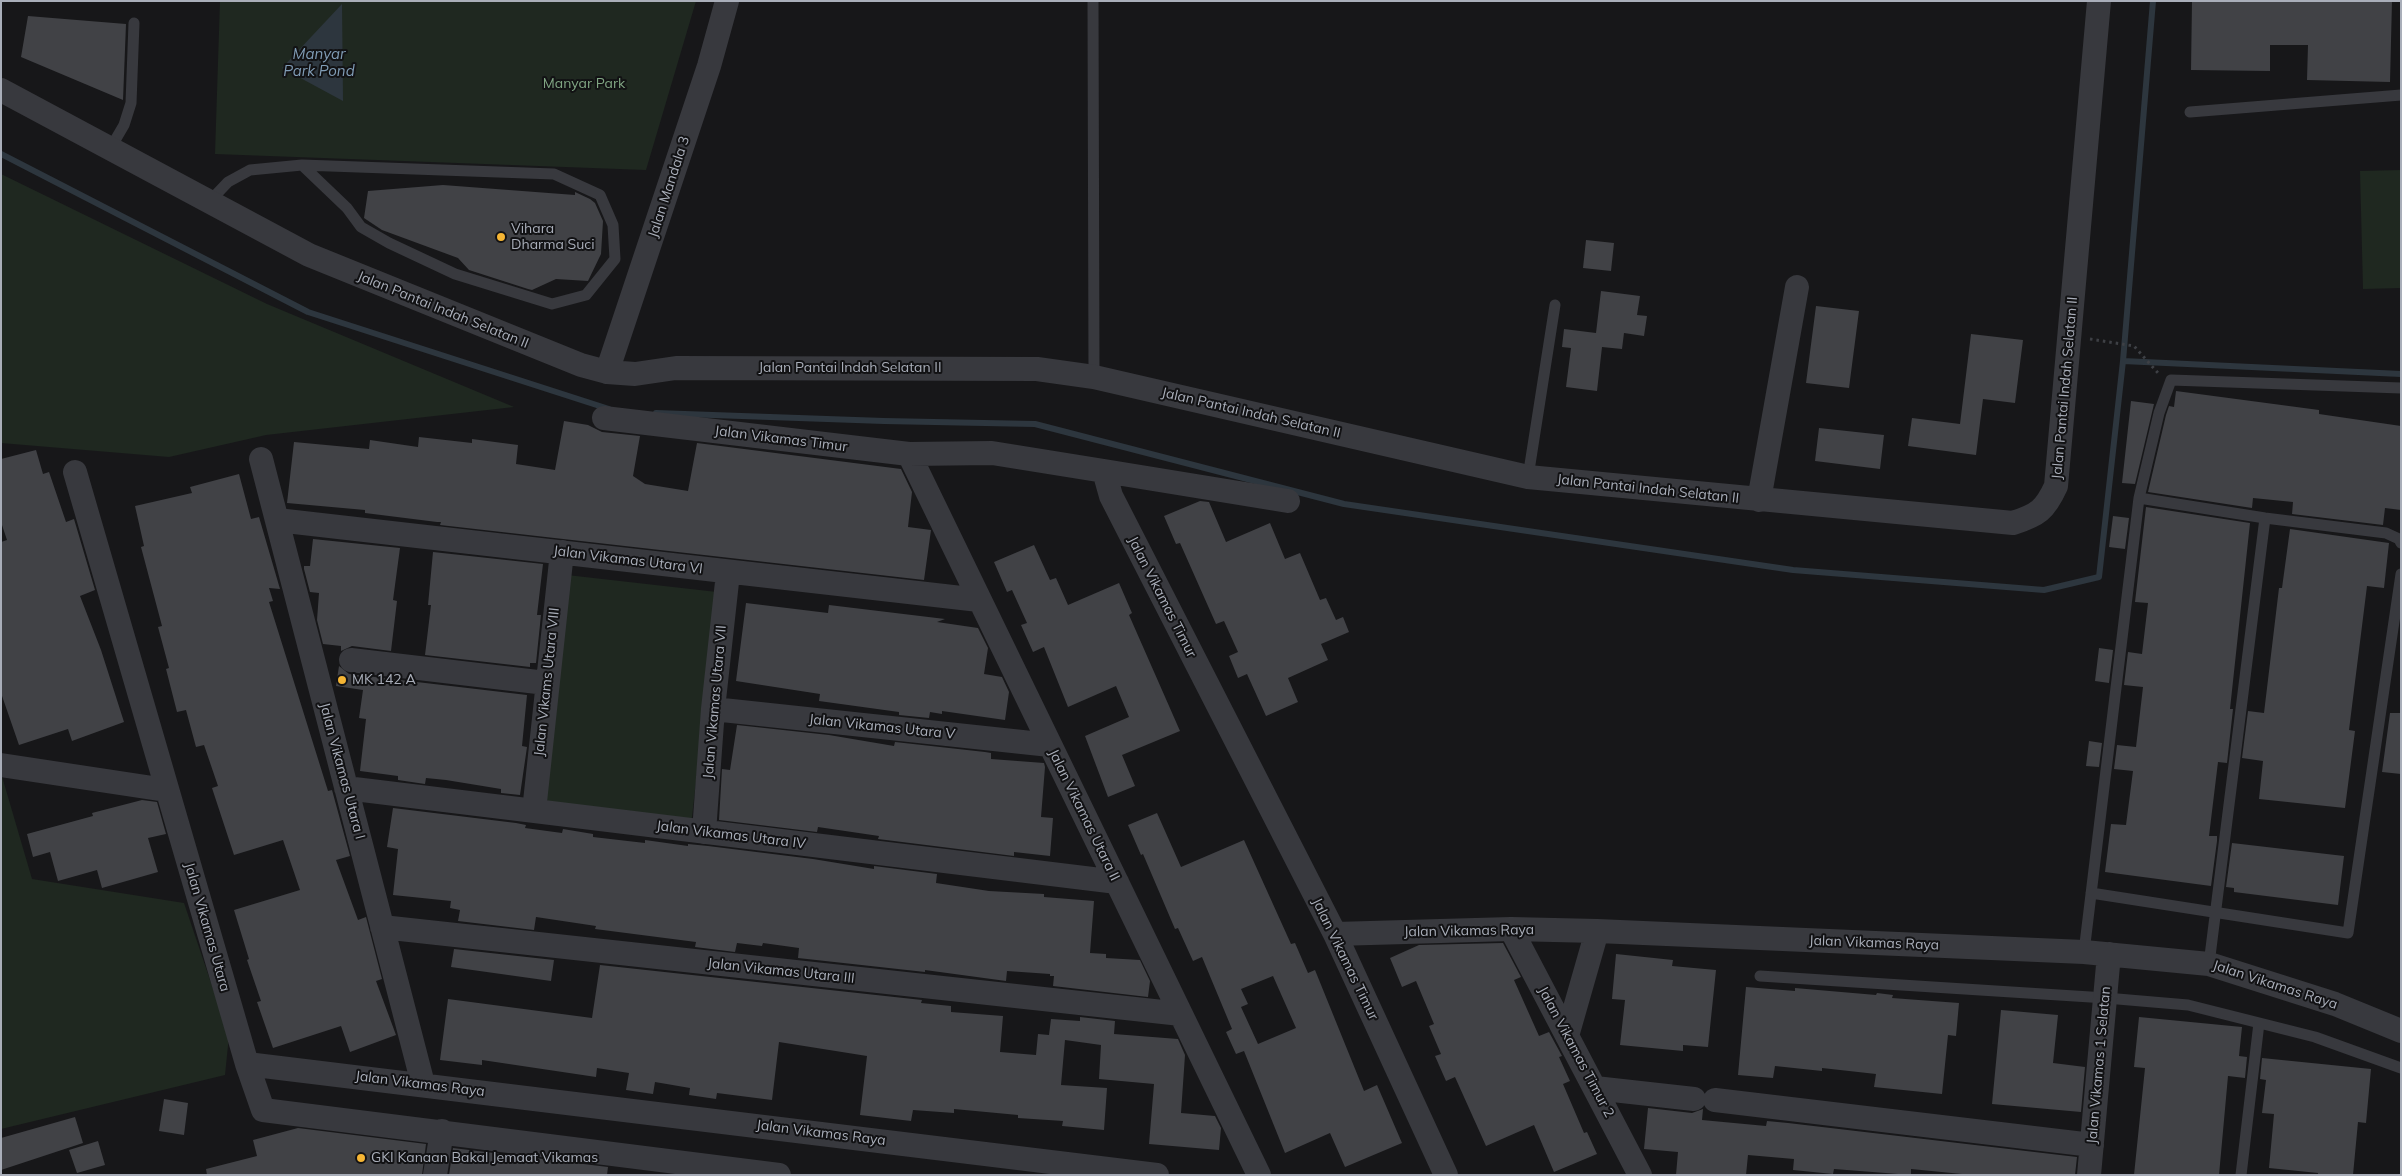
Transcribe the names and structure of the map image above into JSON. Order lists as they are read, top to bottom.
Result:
{
  "streets": {
    "street": [
      "Jalan Mandala 3",
      "Jalan Pantai Indah Selatan II",
      "Jalan Vikamas Timur",
      "Jalan Vikamas Utara VI",
      "Jalan Vikams Utara VIII",
      "Jalan Vikamas Utara VII",
      "Jalan Vikamas Utara V",
      "Jalan Vikamas Utara I",
      "Jalan Vikamas Utara II",
      "Jalan Vikamas Utara IV",
      "Jalan Vikamas Utara",
      "Jalan Vikamas Raya",
      "Jalan Vikamas Utara III",
      "Jalan Vikamas Timur 2",
      "Jalan Vikamas 1 Selatan"
    ]
  },
  "crossings": [
    ["Jalan Mandala 3", "Jalan Pantai Indah Selatan II"],
    ["Jalan Vikamas Timur", "Jalan Vikamas Utara II"],
    ["Jalan Vikamas Timur", "Jalan Vikamas Raya"],
    ["Jalan Vikamas Utara VI", "Jalan Vikams Utara VIII"],
    ["Jalan Vikamas Utara VI", "Jalan Vikamas Utara VII"],
    ["Jalan Vikamas Utara VI", "Jalan Vikamas Utara I"],
    ["Jalan Vikamas Utara VI", "Jalan Vikamas Utara II"],
    ["Jalan Vikams Utara VIII", "Jalan Vikamas Utara IV"],
    ["Jalan Vikamas Utara VII", "Jalan Vikamas Utara V"],
    ["Jalan Vikamas Utara VII", "Jalan Vikamas Utara IV"],
    ["Jalan Vikamas Utara V", "Jalan Vikamas Utara II"],
    ["Jalan Vikamas Utara I", "Jalan Vikamas Utara IV"],
    ["Jalan Vikamas Utara I", "Jalan Vikamas Raya"],
    ["Jalan Vikamas Utara I", "Jalan Vikamas Utara III"],
    ["Jalan Vikamas Utara II", "Jalan Vikamas Utara IV"],
    ["Jalan Vikamas Utara II", "Jalan Vikamas Utara III"],
    ["Jalan Vikamas Utara", "Jalan Vikamas Raya"],
    ["Jalan Vikamas Raya", "Jalan Vikamas Timur 2"],
    ["Jalan Vikamas Raya", "Jalan Vikamas 1 Selatan"]
  ],
  "water": ["Manyar Park Pond"],
  "parks": ["Manyar Park"],
  "places": ["Vihara Dharma Suci", "MK 142 A", "GKI Kanaan Bakal Jemaat Vikamas"]
}
